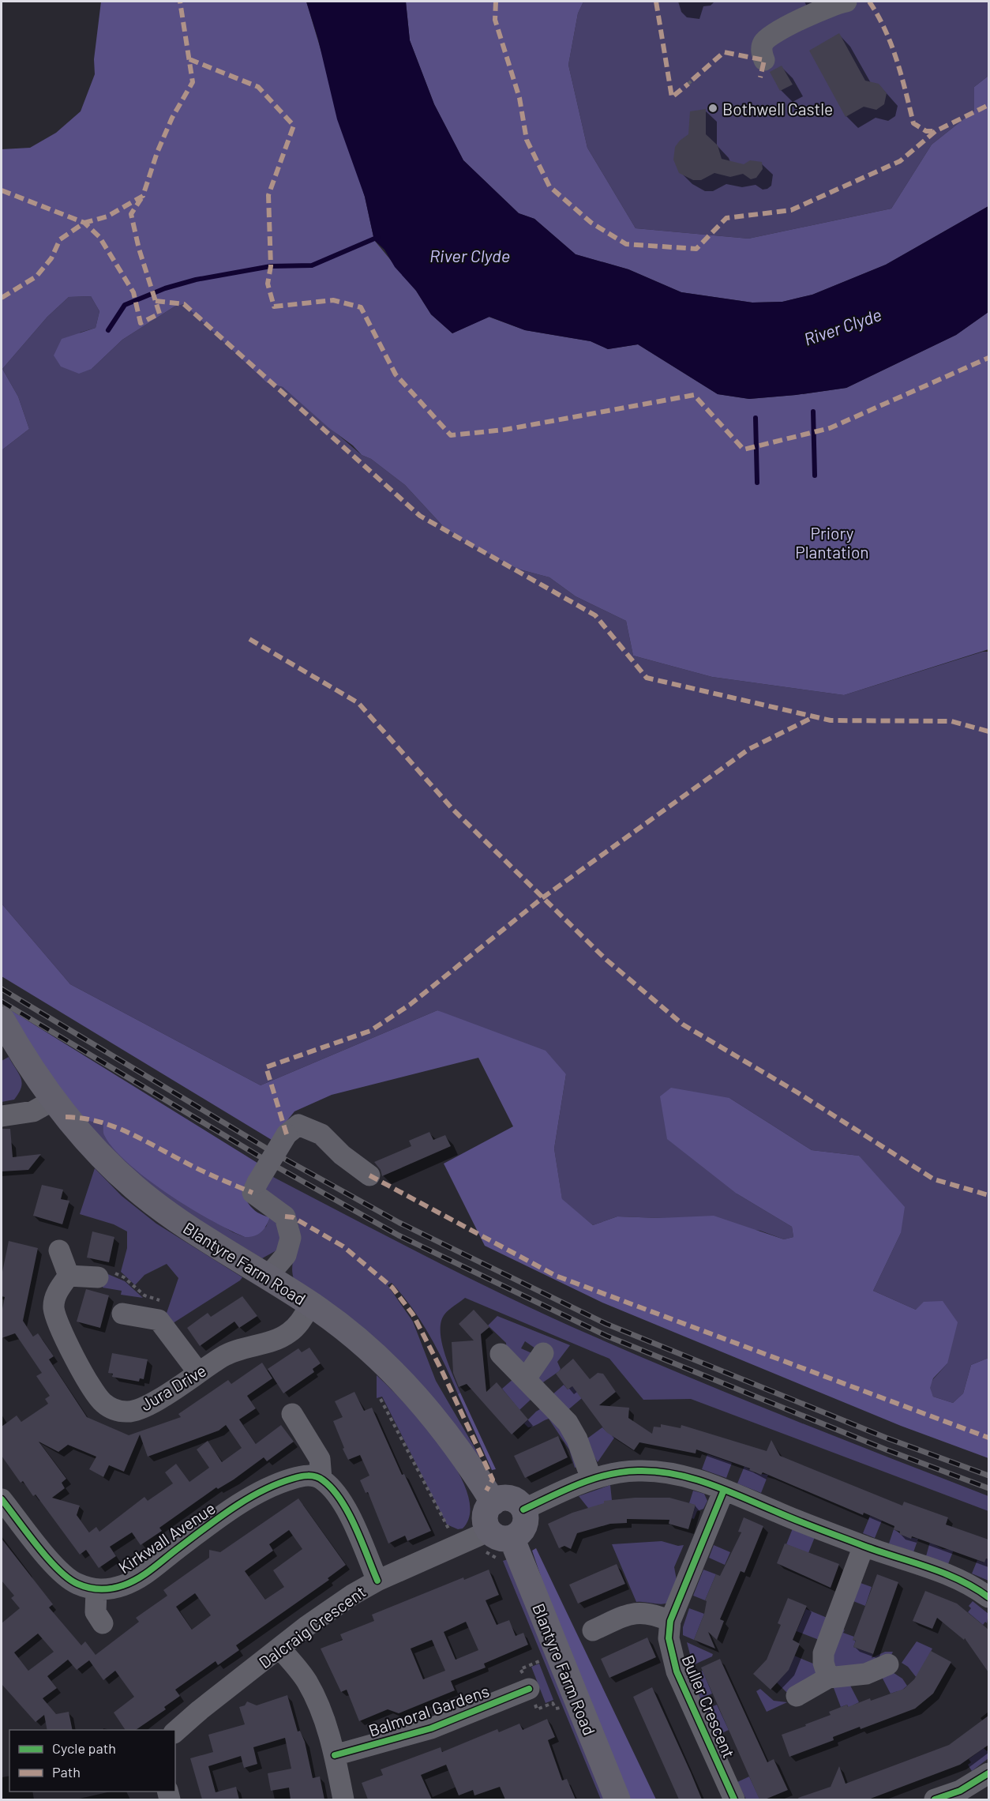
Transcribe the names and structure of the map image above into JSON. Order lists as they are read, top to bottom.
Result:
{
  "streets": {
    "main road": ["Blantyre Farm Road"],
    "street": [
      "Jura Drive",
      "Kirkwall Avenue",
      "Dalcraig Crescent",
      "Buller Crescent",
      "Balmoral Gardens"
    ]
  },
  "crossings": [
    ["Blantyre Farm Road", "Jura Drive"],
    ["Blantyre Farm Road", "Dalcraig Crescent"]
  ],
  "water": ["River Clyde"],
  "parks": ["Priory Plantation"],
  "places": ["Bothwell Castle"],
  "legend": ["Cycle path", "Path"]
}
